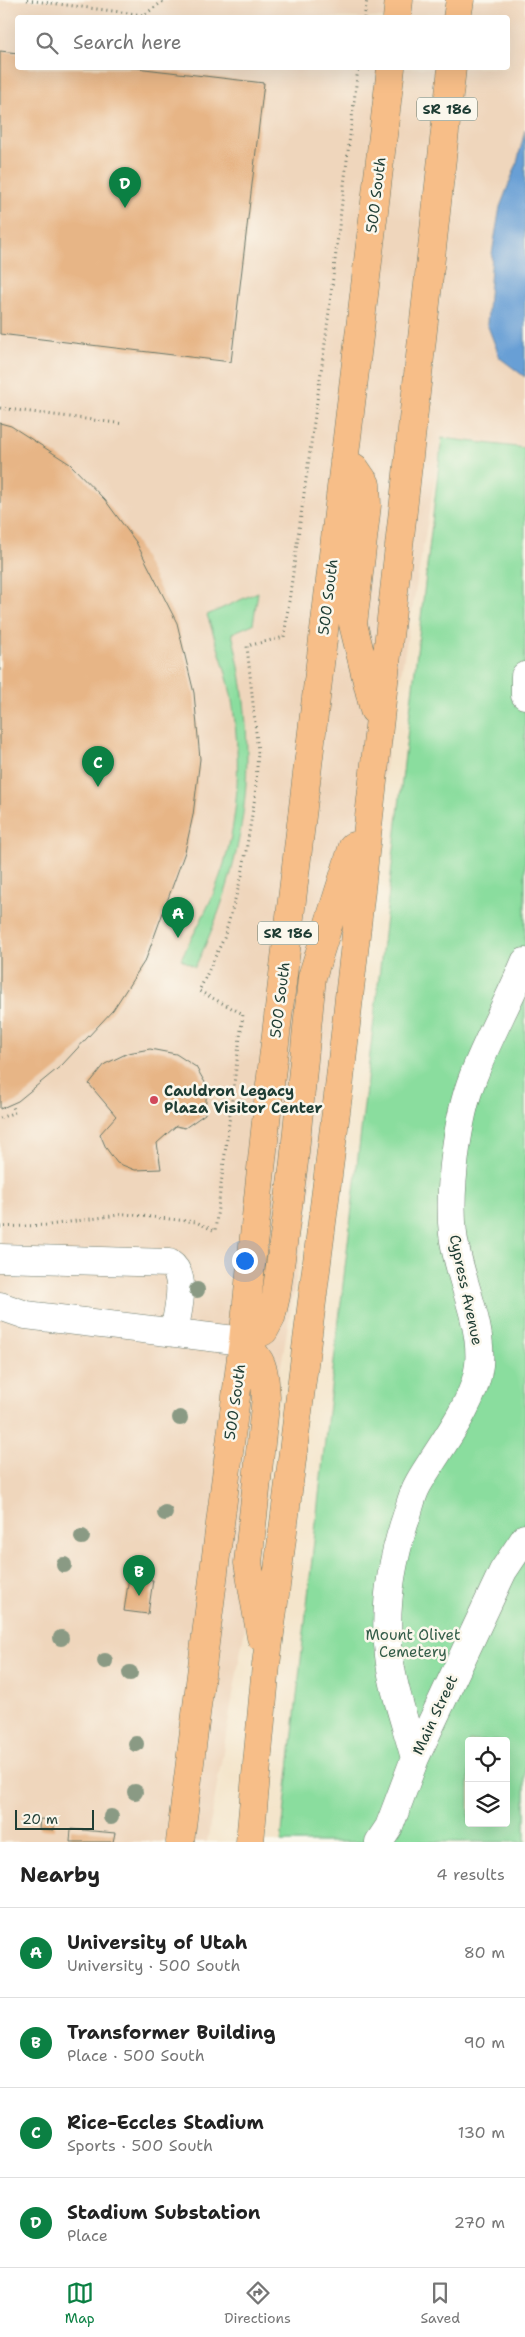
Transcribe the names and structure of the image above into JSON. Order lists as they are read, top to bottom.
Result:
{
  "streets": {
    "main road": ["SR 186", "500 South"],
    "lane": ["Cypress Avenue", "Main Street"]
  },
  "crossings": [
    ["Cypress Avenue", "Main Street"]
  ],
  "parks": ["Mount Olivet Cemetery"],
  "places": ["Cauldron Legacy Plaza Visitor Center"],
  "scale_bar": "20 m",
  "page": {
    "search": "Search here",
    "pins": [
      "D",
      "C",
      "A",
      "B"
    ],
    "scale": "20 m",
    "heading": ["Nearby", "4 results"],
    "list": [
      {
        "mark": "A",
        "name": "University of Utah",
        "note": "University · 500 South",
        "value": "80 m"
      },
      {
        "mark": "B",
        "name": "Transformer Building",
        "note": "Place · 500 South",
        "value": "90 m"
      },
      {
        "mark": "C",
        "name": "Rice-Eccles Stadium",
        "note": "Sports · 500 South",
        "value": "130 m"
      },
      {
        "mark": "D",
        "name": "Stadium Substation",
        "note": "Place",
        "value": "270 m"
      }
    ],
    "nav": ["Map", "Directions", "Saved"]
  }
}
